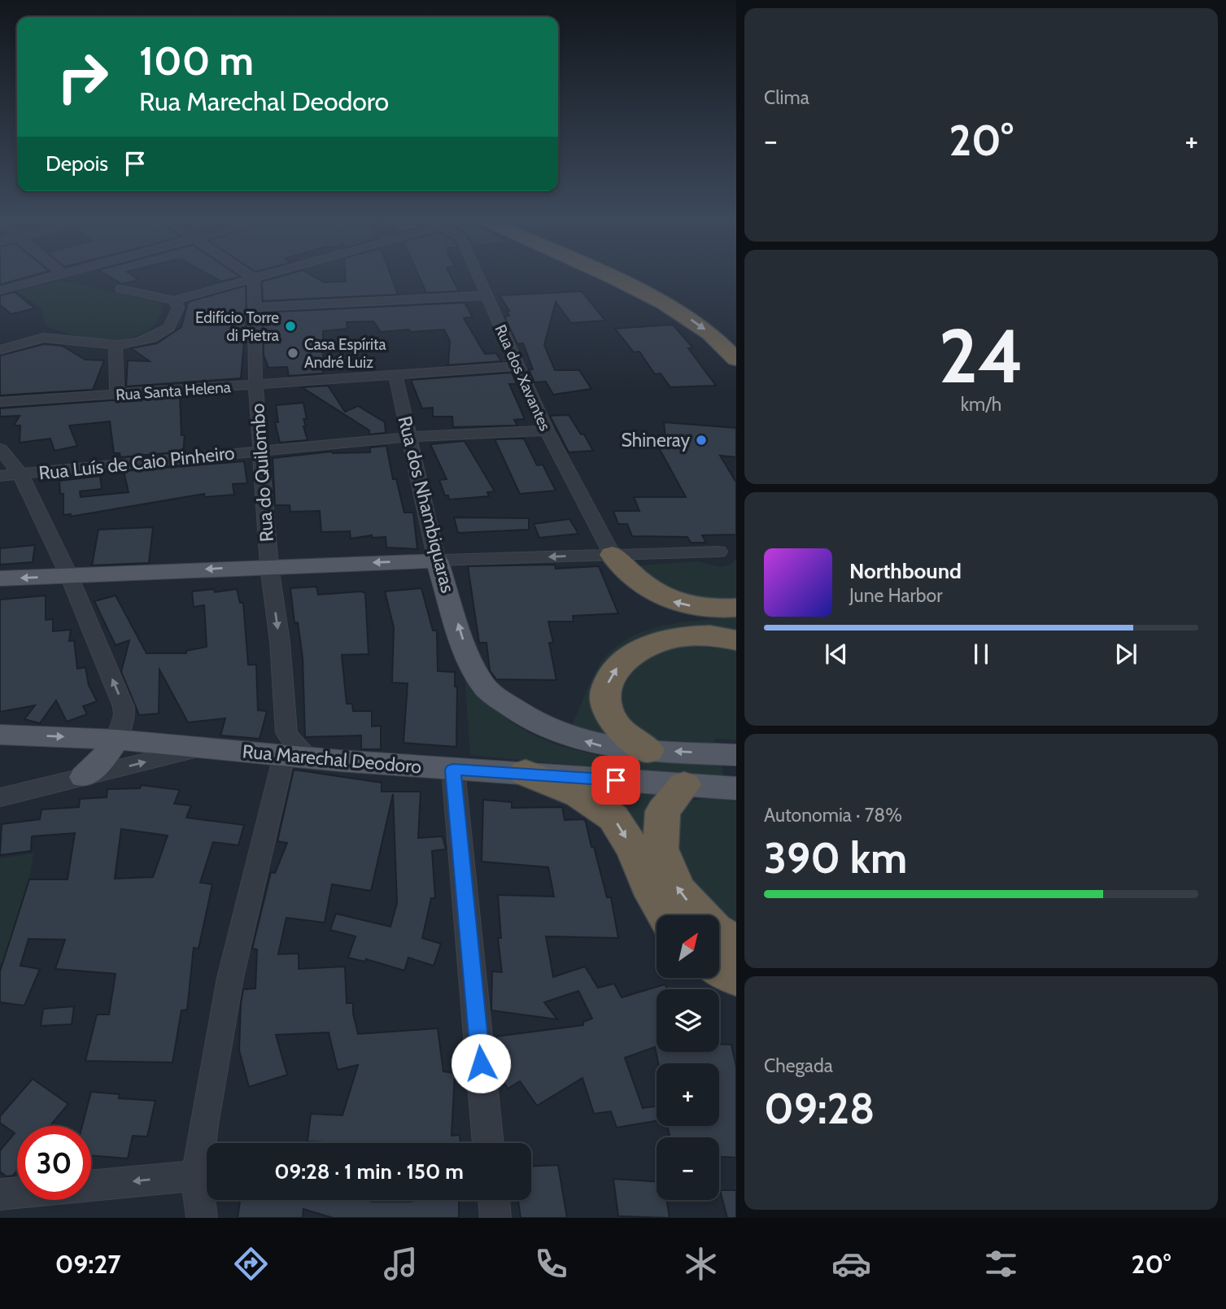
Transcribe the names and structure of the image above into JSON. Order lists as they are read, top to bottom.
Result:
{
  "streets": {
    "main road": ["Rua dos Nhambiquaras", "Rua Marechal Deodoro"],
    "street": [
      "Rua dos Xavantes",
      "Rua Santa Helena",
      "Rua Luís de Caio Pinheiro",
      "Rua do Quilombo"
    ]
  },
  "crossings": [
    ["Rua dos Xavantes", "Rua Santa Helena"],
    ["Rua dos Xavantes", "Rua Luís de Caio Pinheiro"],
    ["Rua Santa Helena", "Rua do Quilombo"],
    ["Rua Santa Helena", "Rua dos Nhambiquaras"],
    ["Rua Luís de Caio Pinheiro", "Rua do Quilombo"],
    ["Rua Luís de Caio Pinheiro", "Rua dos Nhambiquaras"],
    ["Rua do Quilombo", "Rua Marechal Deodoro"]
  ],
  "one_way": ["Rua do Quilombo", "Rua dos Nhambiquaras"],
  "places": ["Edifício Torre di Pietra", "Casa Espírita André Luiz", "Shineray"],
  "north": "top right",
  "page": {
    "tile": [
      "Clima",
      ["24", "km/h"],
      ["Autonomia · 78%", "390 km"],
      ["Chegada", "09:28"]
    ],
    "turn": ["100 m", "Rua Marechal Deodoro"],
    "heat": ["−", "20°", "+"],
    "then": "Depois",
    "song": ["Northbound", "June Harbor"],
    "map_buttons": ["+", "−"],
    "limit": "30",
    "trip": "09:28 · 1 min · 150 m",
    "tabs": ["09:27", "20°"]
  }
}
